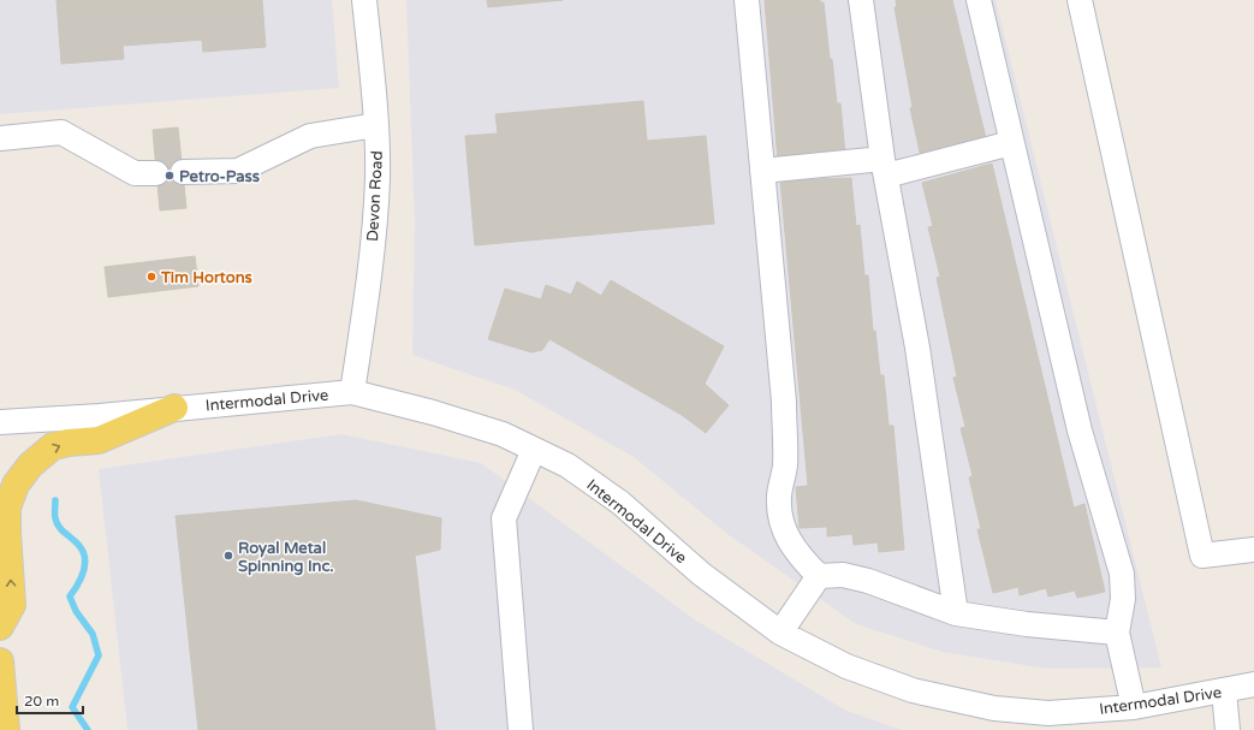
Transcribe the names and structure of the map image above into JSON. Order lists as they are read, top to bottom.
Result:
{
  "streets": {
    "street": ["Devon Road", "Intermodal Drive"]
  },
  "crossings": [
    ["Devon Road", "Intermodal Drive"]
  ],
  "places": ["Petro-Pass", "Tim Hortons", "Royal Metal Spinning Inc."],
  "scale_bar": "20 m"
}
